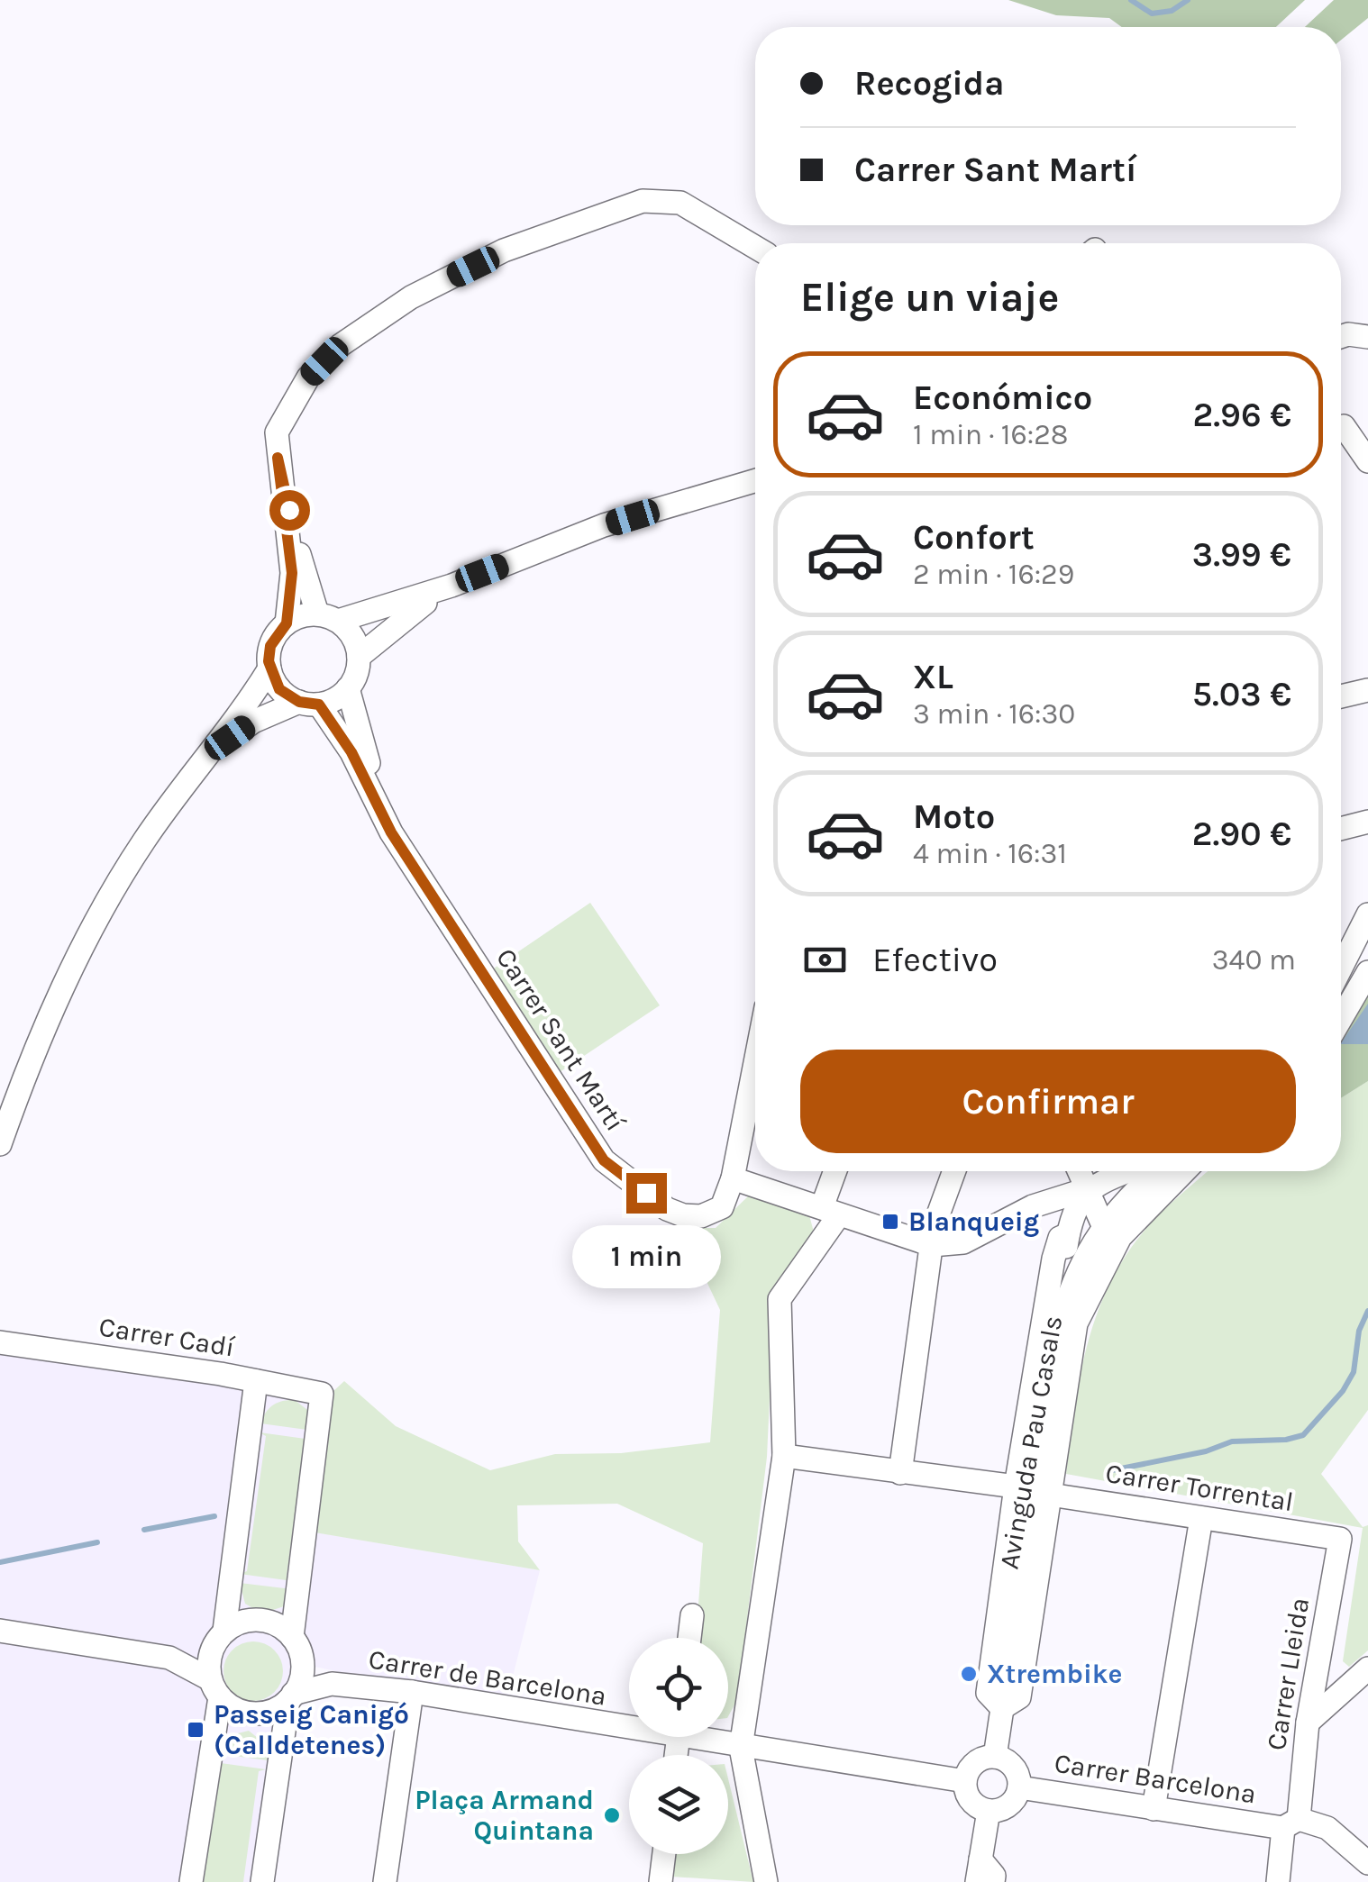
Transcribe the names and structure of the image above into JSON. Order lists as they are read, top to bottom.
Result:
{
  "streets": {
    "street": [
      "Carrer Sant Martí",
      "Carrer Cadí",
      "Avinguda Pau Casals",
      "Carrer Torrental",
      "Carrer Lleida",
      "Carrer de Barcelona",
      "Carrer Barcelona"
    ]
  },
  "crossings": [
    ["Carrer Cadí", "Carrer de Barcelona"],
    ["Avinguda Pau Casals", "Carrer Torrental"],
    ["Avinguda Pau Casals", "Carrer Barcelona"],
    ["Carrer Torrental", "Carrer Lleida"],
    ["Carrer Lleida", "Carrer Barcelona"]
  ],
  "places": {
    "transit": ["Blanqueig", "Passeig Canigó (Calldetenes)"],
    "other": ["Xtrembike", "Plaça Armand Quintana"]
  },
  "page": {
    "banner": ["Recogida", "Carrer Sant Martí"],
    "heading": "Elige un viaje",
    "list": [
      {
        "name": "Económico",
        "note": "1 min · 16:28",
        "value": "2.96 €"
      },
      {
        "name": "Confort",
        "note": "2 min · 16:29",
        "value": "3.99 €"
      },
      {
        "name": "XL",
        "note": "3 min · 16:30",
        "value": "5.03 €"
      },
      {
        "name": "Moto",
        "note": "4 min · 16:31",
        "value": "2.90 €"
      }
    ],
    "pay": ["Efectivo", "340 m"],
    "buttons": "Confirmar",
    "bubble": "1 min"
  }
}
